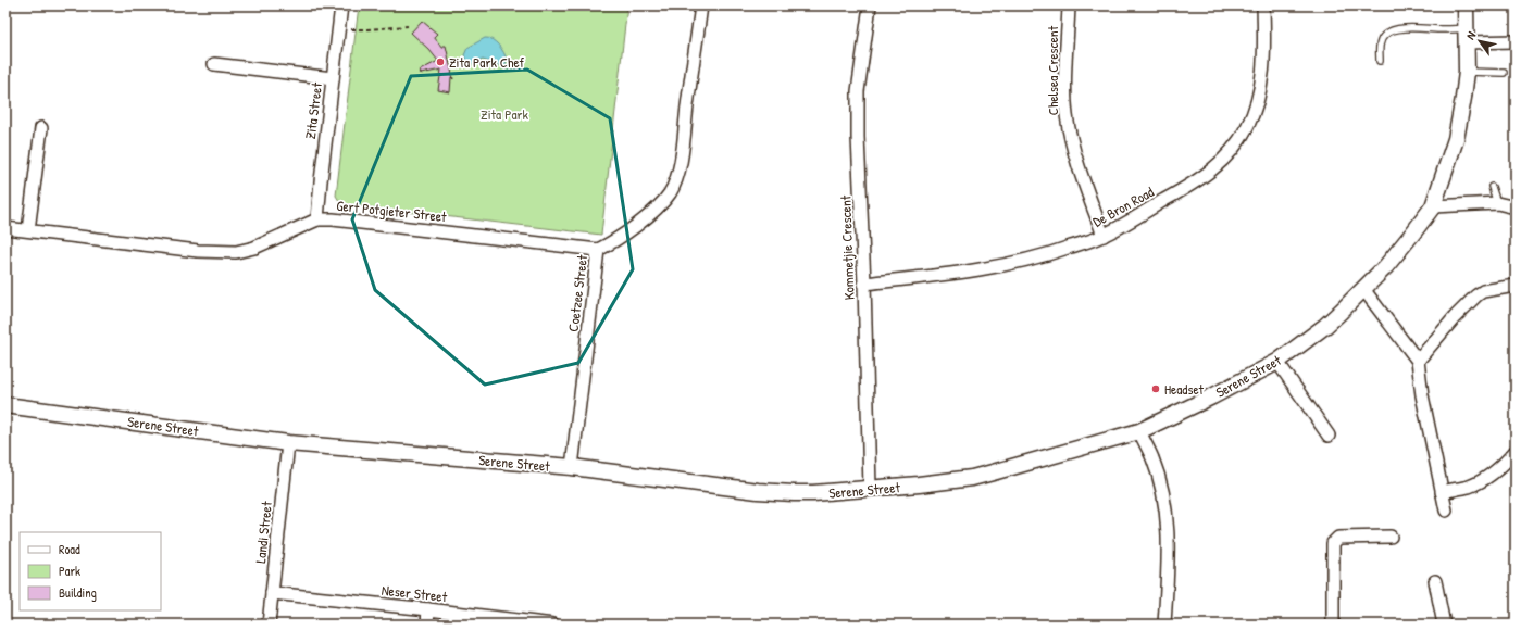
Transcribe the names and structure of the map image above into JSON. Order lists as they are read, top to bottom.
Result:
{
  "streets": {
    "street": [
      "Chelsea Crescent",
      "Zita Street",
      "De Bron Road",
      "Gert Potgieter Street",
      "Kommetjie Crescent",
      "Coetzee Street",
      "Serene Street",
      "Landi Street",
      "Neser Street"
    ]
  },
  "crossings": [
    ["Chelsea Crescent", "De Bron Road"],
    ["Zita Street", "Gert Potgieter Street"],
    ["De Bron Road", "Kommetjie Crescent"],
    ["Gert Potgieter Street", "Coetzee Street"],
    ["Kommetjie Crescent", "Serene Street"],
    ["Coetzee Street", "Serene Street"],
    ["Serene Street", "Landi Street"],
    ["Landi Street", "Neser Street"]
  ],
  "parks": ["Zita Park"],
  "places": ["Zita Park Chef", "Headset"],
  "legend": ["Road", "Park", "Building"],
  "north": "top left"
}
